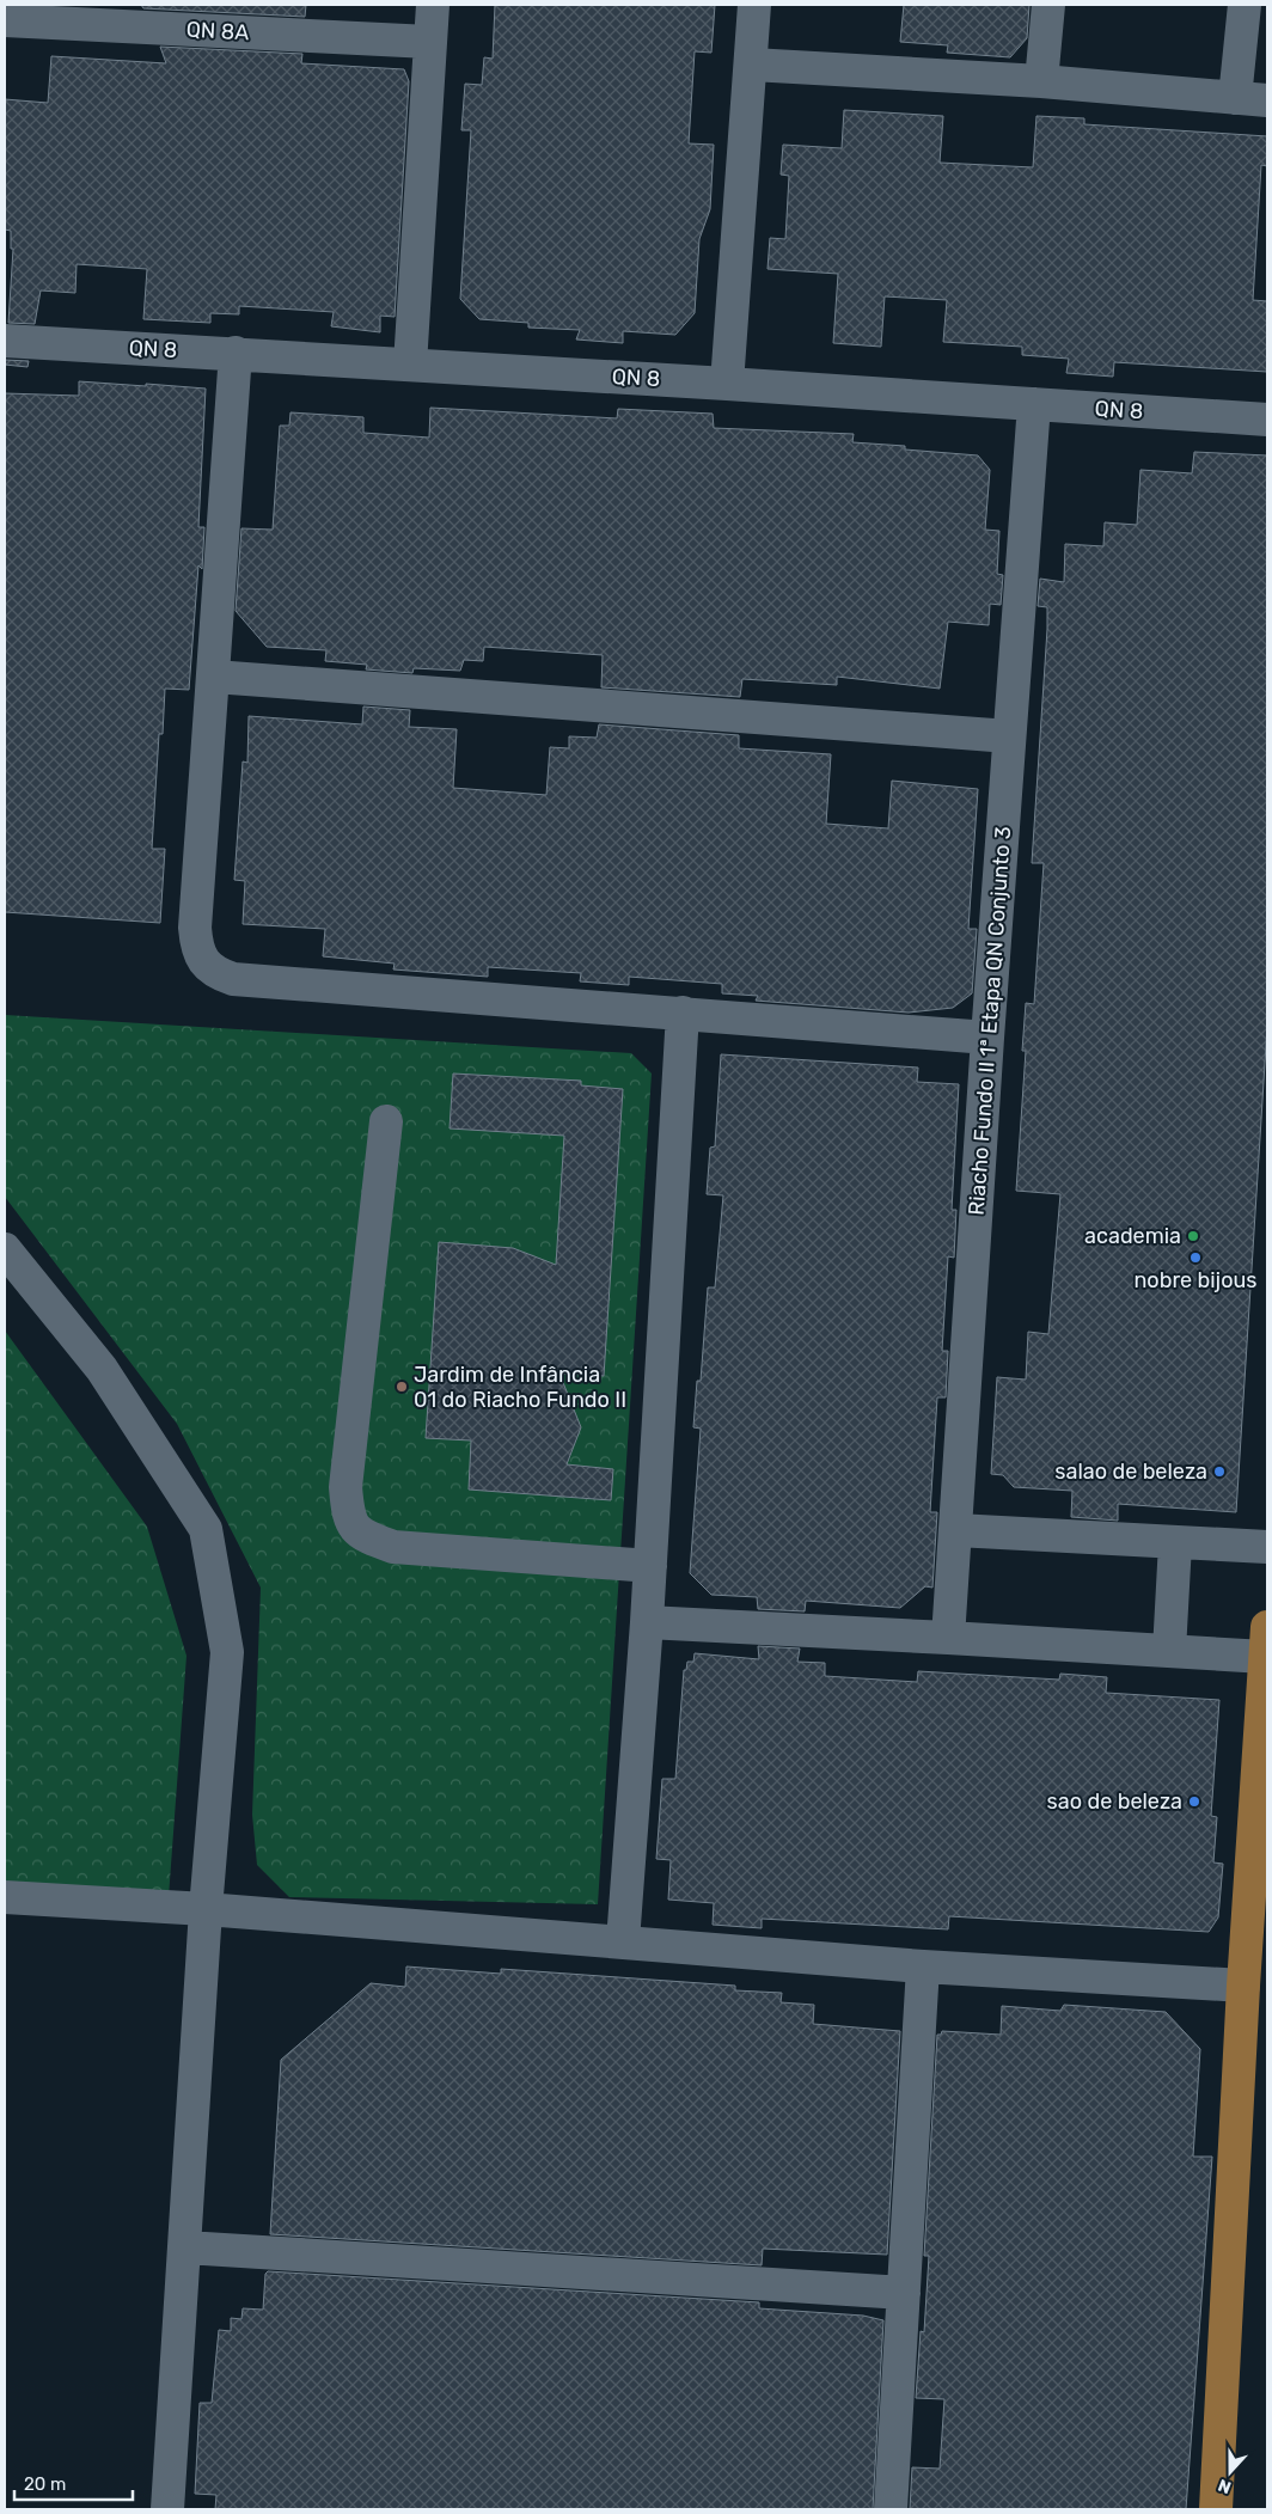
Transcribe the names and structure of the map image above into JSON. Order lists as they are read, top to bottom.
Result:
{
  "streets": {
    "street": ["QN 8A", "QN 8", "Riacho Fundo II 1ª Etapa QN Conjunto 3"]
  },
  "crossings": [
    ["QN 8", "Riacho Fundo II 1ª Etapa QN Conjunto 3"]
  ],
  "places": [
    "academia",
    "nobre bijous",
    "Jardim de Infância 01 do Riacho Fundo II",
    "salao de beleza",
    "sao de beleza"
  ],
  "scale_bar": "20 m",
  "north": "bottom"
}
